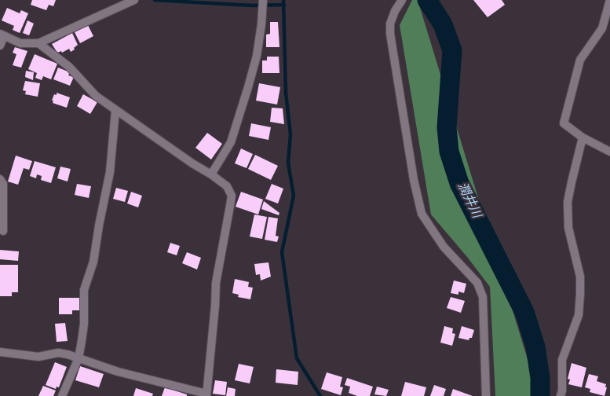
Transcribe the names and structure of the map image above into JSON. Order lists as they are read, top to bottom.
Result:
{
  "water": ["潤井川"]
}
